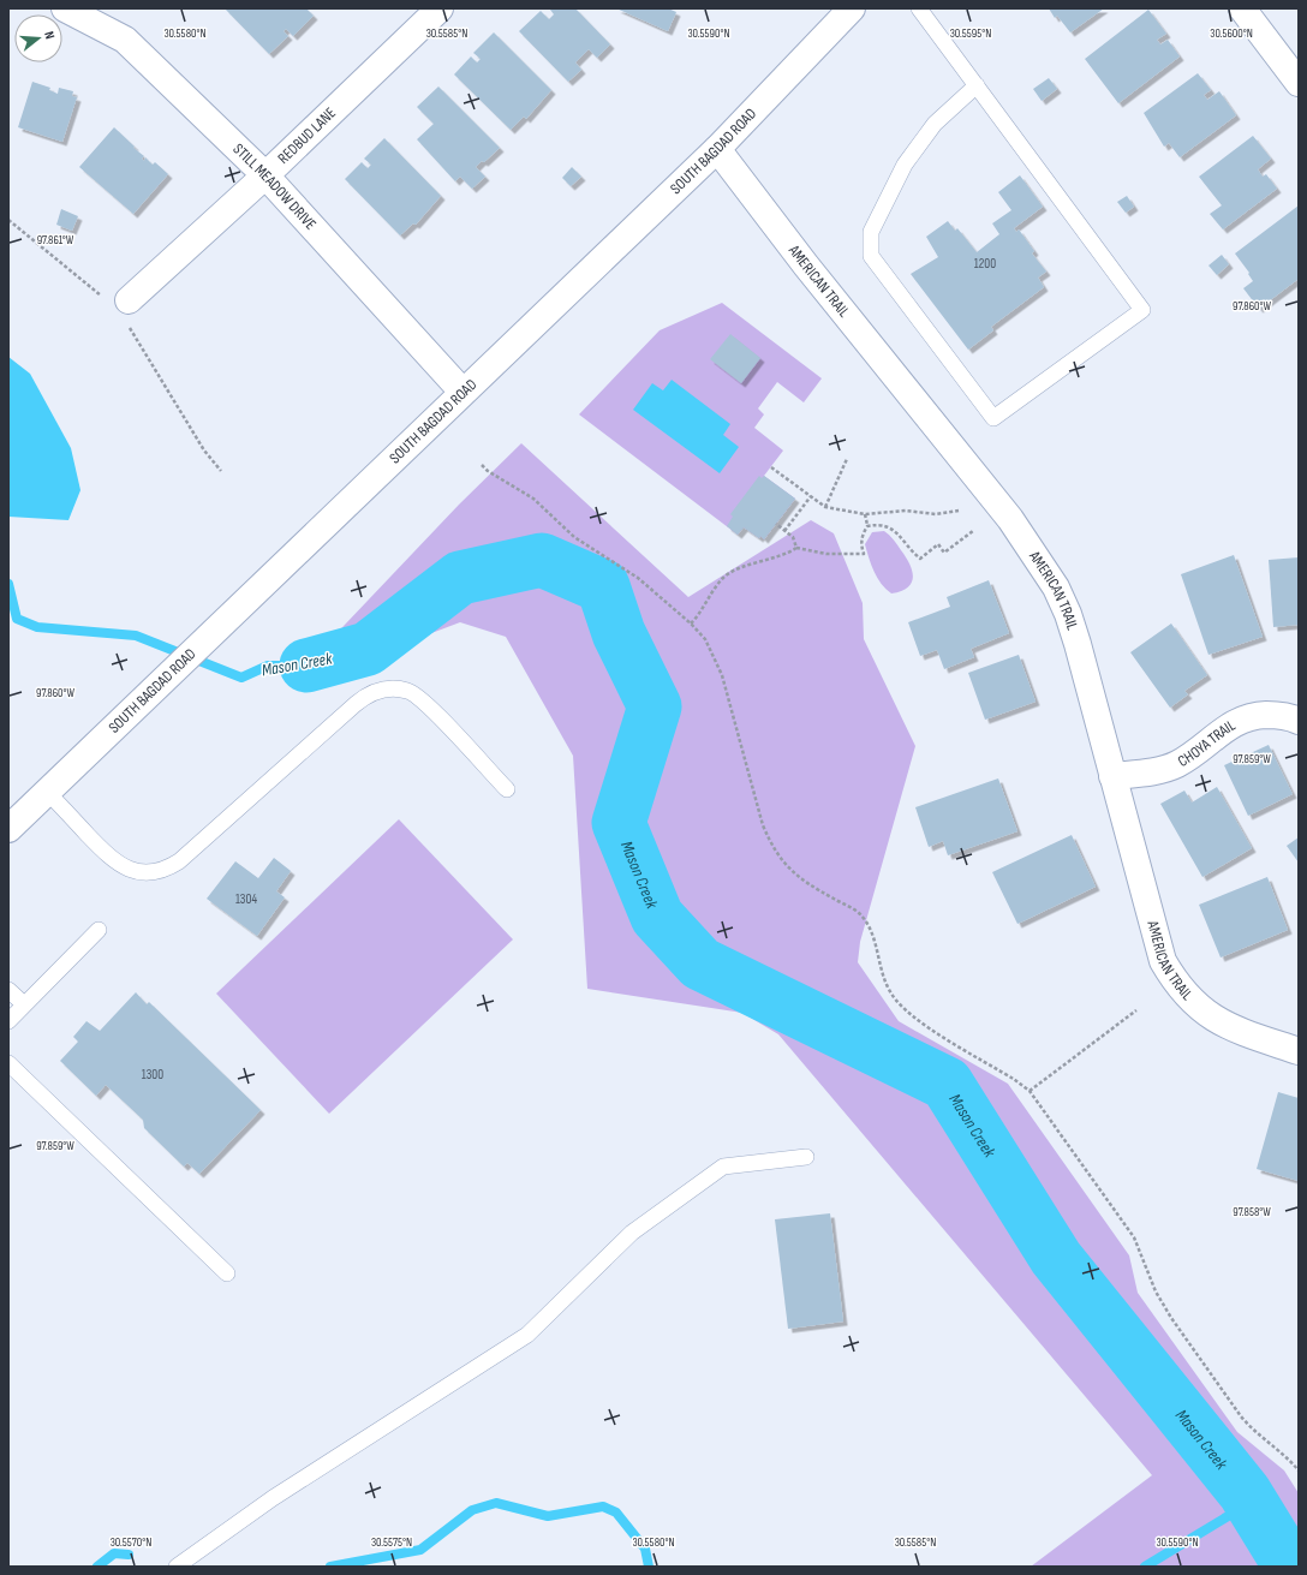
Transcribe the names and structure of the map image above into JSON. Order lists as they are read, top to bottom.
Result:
{
  "streets": {
    "street": [
      "REDBUD LANE",
      "SOUTH BAGDAD ROAD",
      "STILL MEADOW DRIVE",
      "AMERICAN TRAIL",
      "CHOYA TRAIL"
    ]
  },
  "crossings": [
    ["REDBUD LANE", "STILL MEADOW DRIVE"],
    ["SOUTH BAGDAD ROAD", "STILL MEADOW DRIVE"],
    ["SOUTH BAGDAD ROAD", "AMERICAN TRAIL"],
    ["AMERICAN TRAIL", "CHOYA TRAIL"]
  ],
  "water": ["Mason Creek"],
  "house_numbers": ["1200", "1304", "1300"],
  "north": "right",
  "coordinates": [
    "30.5580°N",
    "30.5585°N",
    "30.5590°N",
    "30.5595°N",
    "30.5600°N",
    "97.861°W",
    "97.860°W",
    "97.859°W",
    "97.858°W",
    "30.5570°N",
    "30.5575°N"
  ]
}
